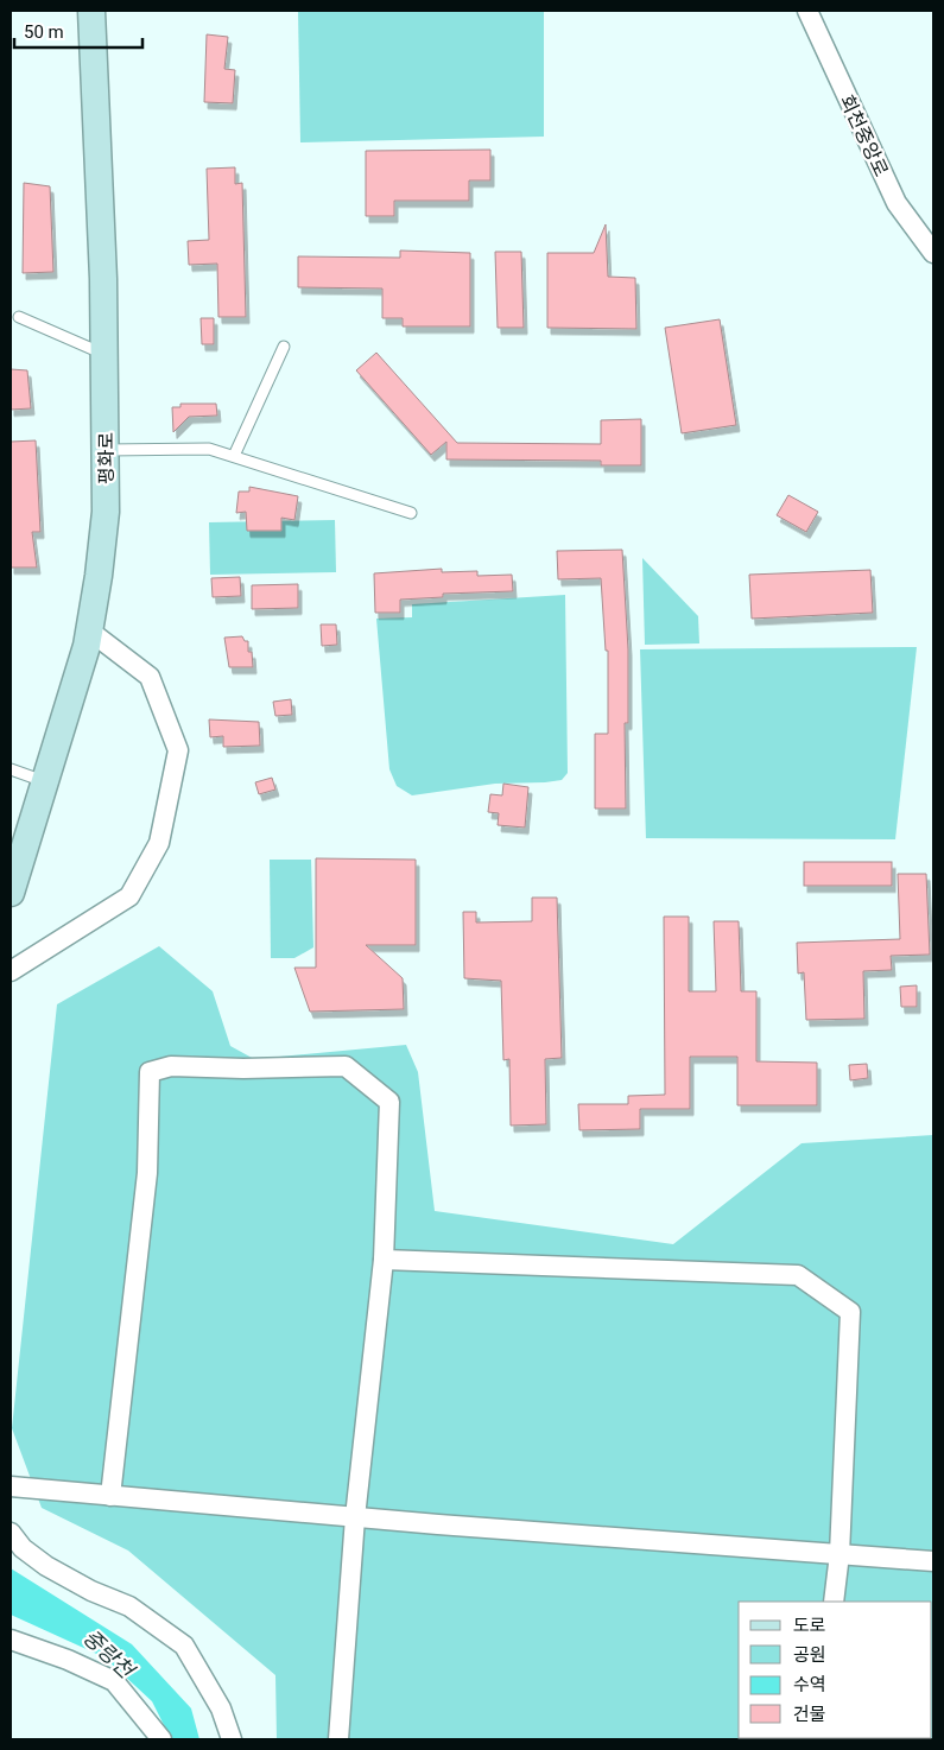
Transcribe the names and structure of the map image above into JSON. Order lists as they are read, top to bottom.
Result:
{
  "streets": {
    "main road": ["평화로"],
    "street": ["회천중앙로"]
  },
  "water": ["중랑천"],
  "legend": [
    "도로",
    "공원",
    "수역",
    "건물"
  ],
  "scale_bar": "50 m"
}
